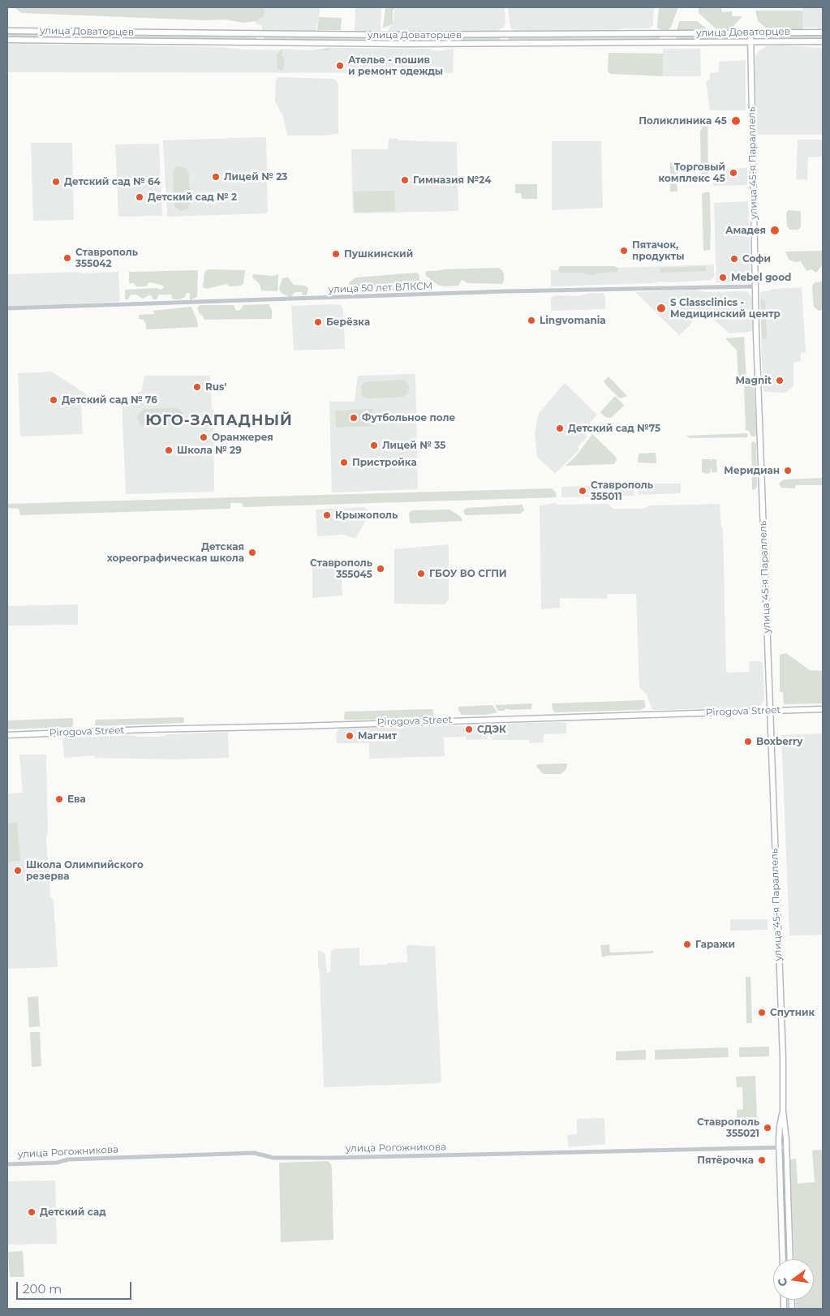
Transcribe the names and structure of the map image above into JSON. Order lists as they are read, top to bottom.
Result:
{
  "streets": {
    "main road": ["улица Доваторцев", "улица 45-я Параллель", "Pirogova Street"],
    "street": ["улица 50 лет ВЛКСМ", "улица Рогожникова"]
  },
  "crossings": [
    ["улица Доваторцев", "улица 45-я Параллель"],
    ["улица 45-я Параллель", "улица 50 лет ВЛКСМ"],
    ["улица 45-я Параллель", "Pirogova Street"],
    ["улица 45-я Параллель", "улица Рогожникова"]
  ],
  "districts": ["ЮГО-ЗАПАДНЫЙ"],
  "places": [
    "Ателье - пошив и ремонт одежды",
    "Поликлиника 45",
    "Торговый комплекс 45",
    "Лицей № 23",
    "Гимназия №24",
    "Детский сад № 64",
    "Детский сад № 2",
    "Амадея",
    "Пятачок, продукты",
    "Пушкинский",
    "Ставрополь 355042",
    "Софи",
    "Mebel good",
    "S Classclinics - Медицинский центр",
    "Lingvomania",
    "Берёзка",
    "Magnit",
    "Rus'",
    "Детский сад № 76",
    "Футбольное поле",
    "Детский сад №75",
    "Оранжерея",
    "Лицей № 35",
    "Школа № 29",
    "Пристройка",
    "Меридиан",
    "Ставрополь 355011",
    "Крыжополь",
    "Детская хореографическая школа",
    "Ставрополь 355045",
    "ГБОУ ВО СГПИ",
    "СДЭК",
    "Магнит",
    "Boxberry",
    "Ева",
    "Школа Олимпийского резерва",
    "Гаражи",
    "Спутник",
    "Ставрополь 355021",
    "Пятёрочка",
    "Детский сад"
  ],
  "scale_bar": "200 m",
  "north": "left"
}
